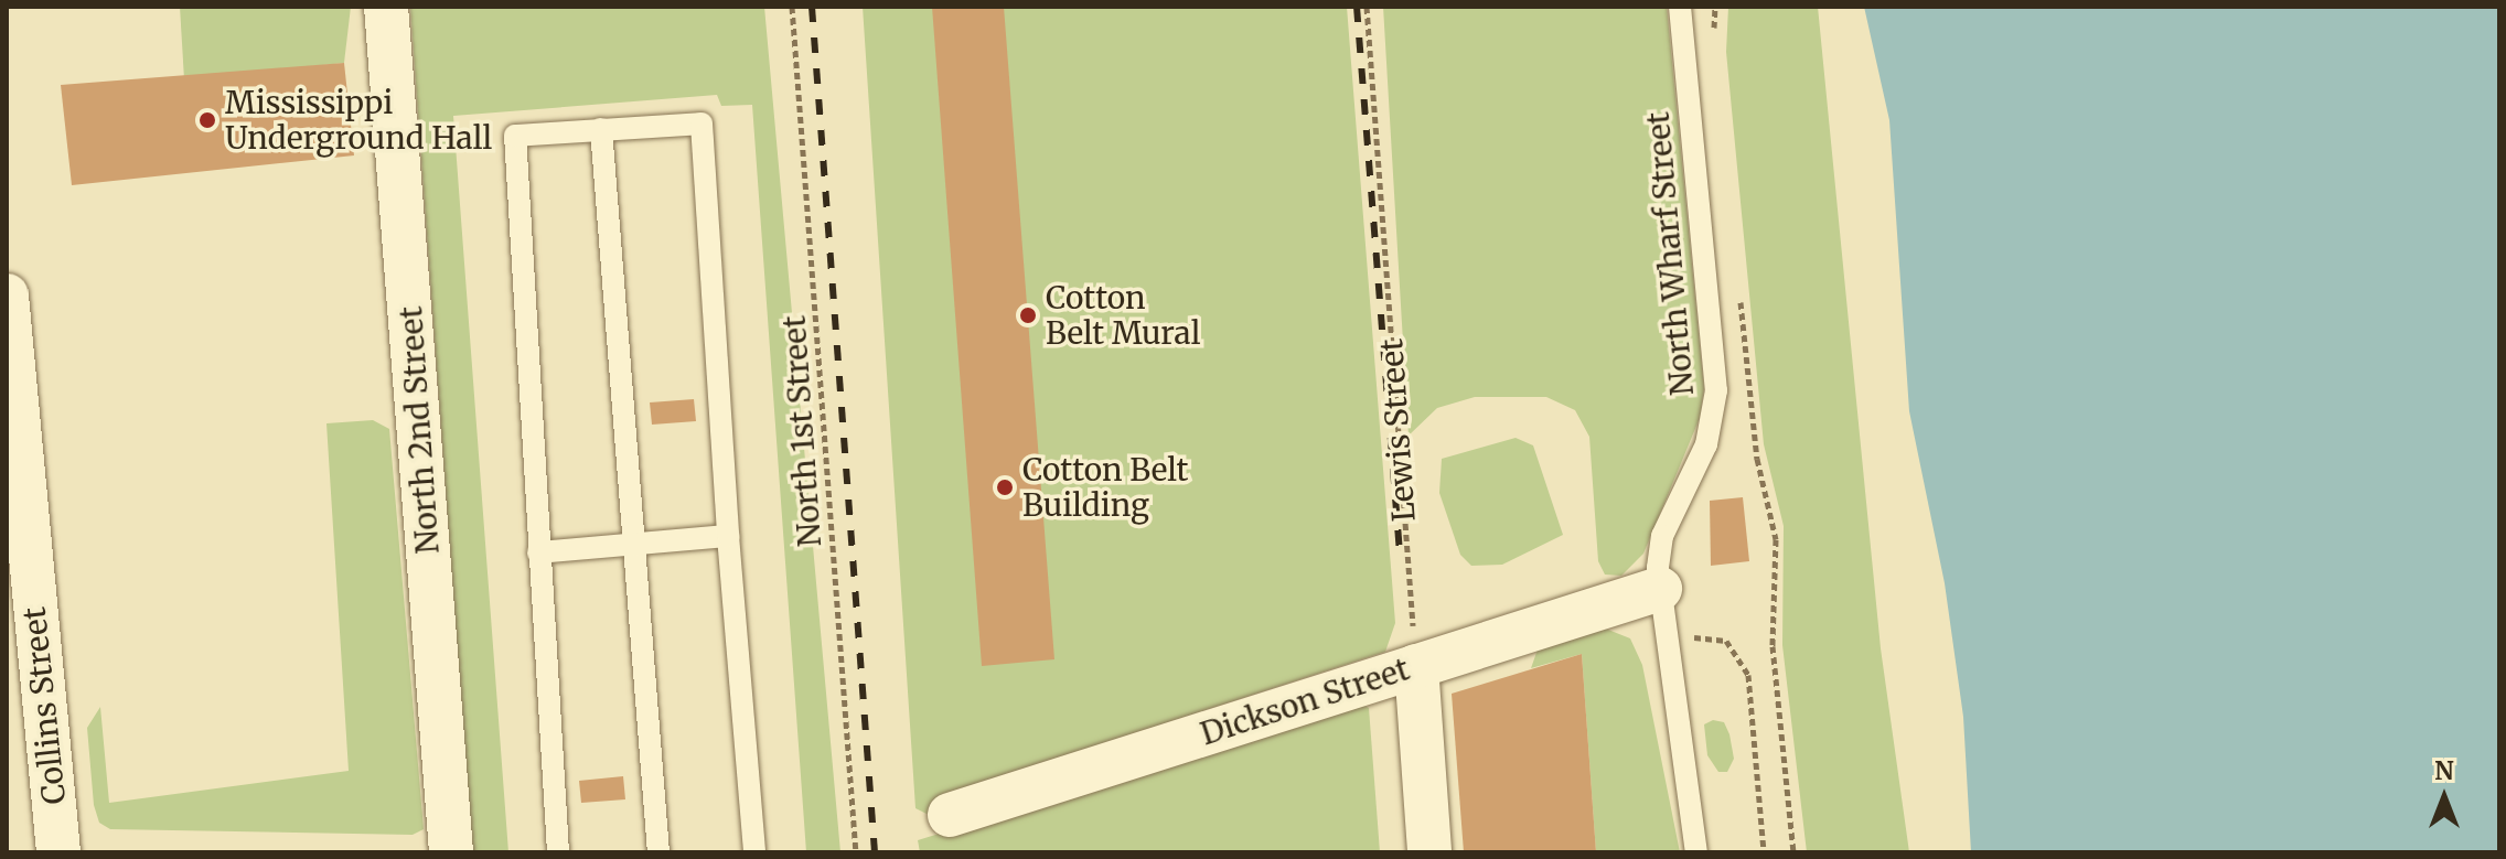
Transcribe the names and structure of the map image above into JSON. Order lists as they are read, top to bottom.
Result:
{
  "streets": {
    "street": ["North 2nd Street", "Dickson Street", "Collins Street"],
    "lane": ["North Wharf Street"],
    "path": ["Lewis Street", "North 1st Street"]
  },
  "crossings": [
    ["North Wharf Street", "Dickson Street"],
    ["Lewis Street", "Dickson Street"]
  ],
  "places": ["Mississippi Underground Hall", "Cotton Belt Mural", "Cotton Belt Building"],
  "north": "top"
}
